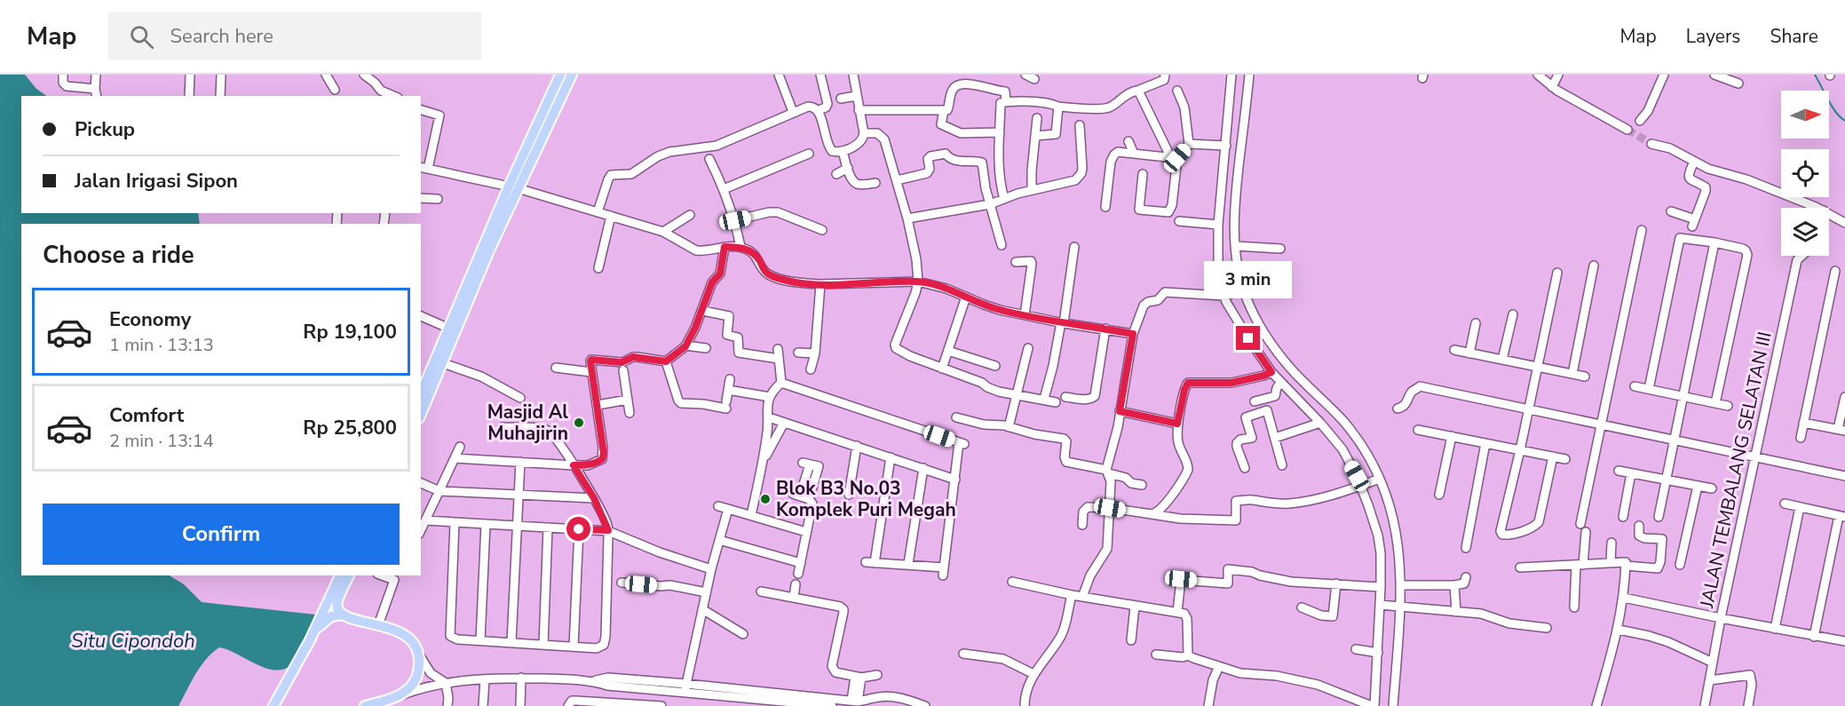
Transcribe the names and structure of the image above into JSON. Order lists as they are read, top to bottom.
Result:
{
  "streets": {
    "street": ["JALAN TEMBALANG SELATAN III"]
  },
  "water": ["Situ Cipondoh"],
  "places": ["Masjid Al Muhajirin", "Blok B3 No.03 Komplek Puri Megah"],
  "north": "right",
  "page": {
    "header": "Map",
    "search": "Search here",
    "nav": ["Map", "Layers", "Share"],
    "banner": ["Pickup", "Jalan Irigasi Sipon"],
    "heading": "Choose a ride",
    "bubble": "3 min",
    "list": [
      {
        "name": "Economy",
        "note": "1 min · 13:13",
        "value": "Rp 19,100"
      },
      {
        "name": "Comfort",
        "note": "2 min · 13:14",
        "value": "Rp 25,800"
      }
    ],
    "buttons": "Confirm"
  }
}
